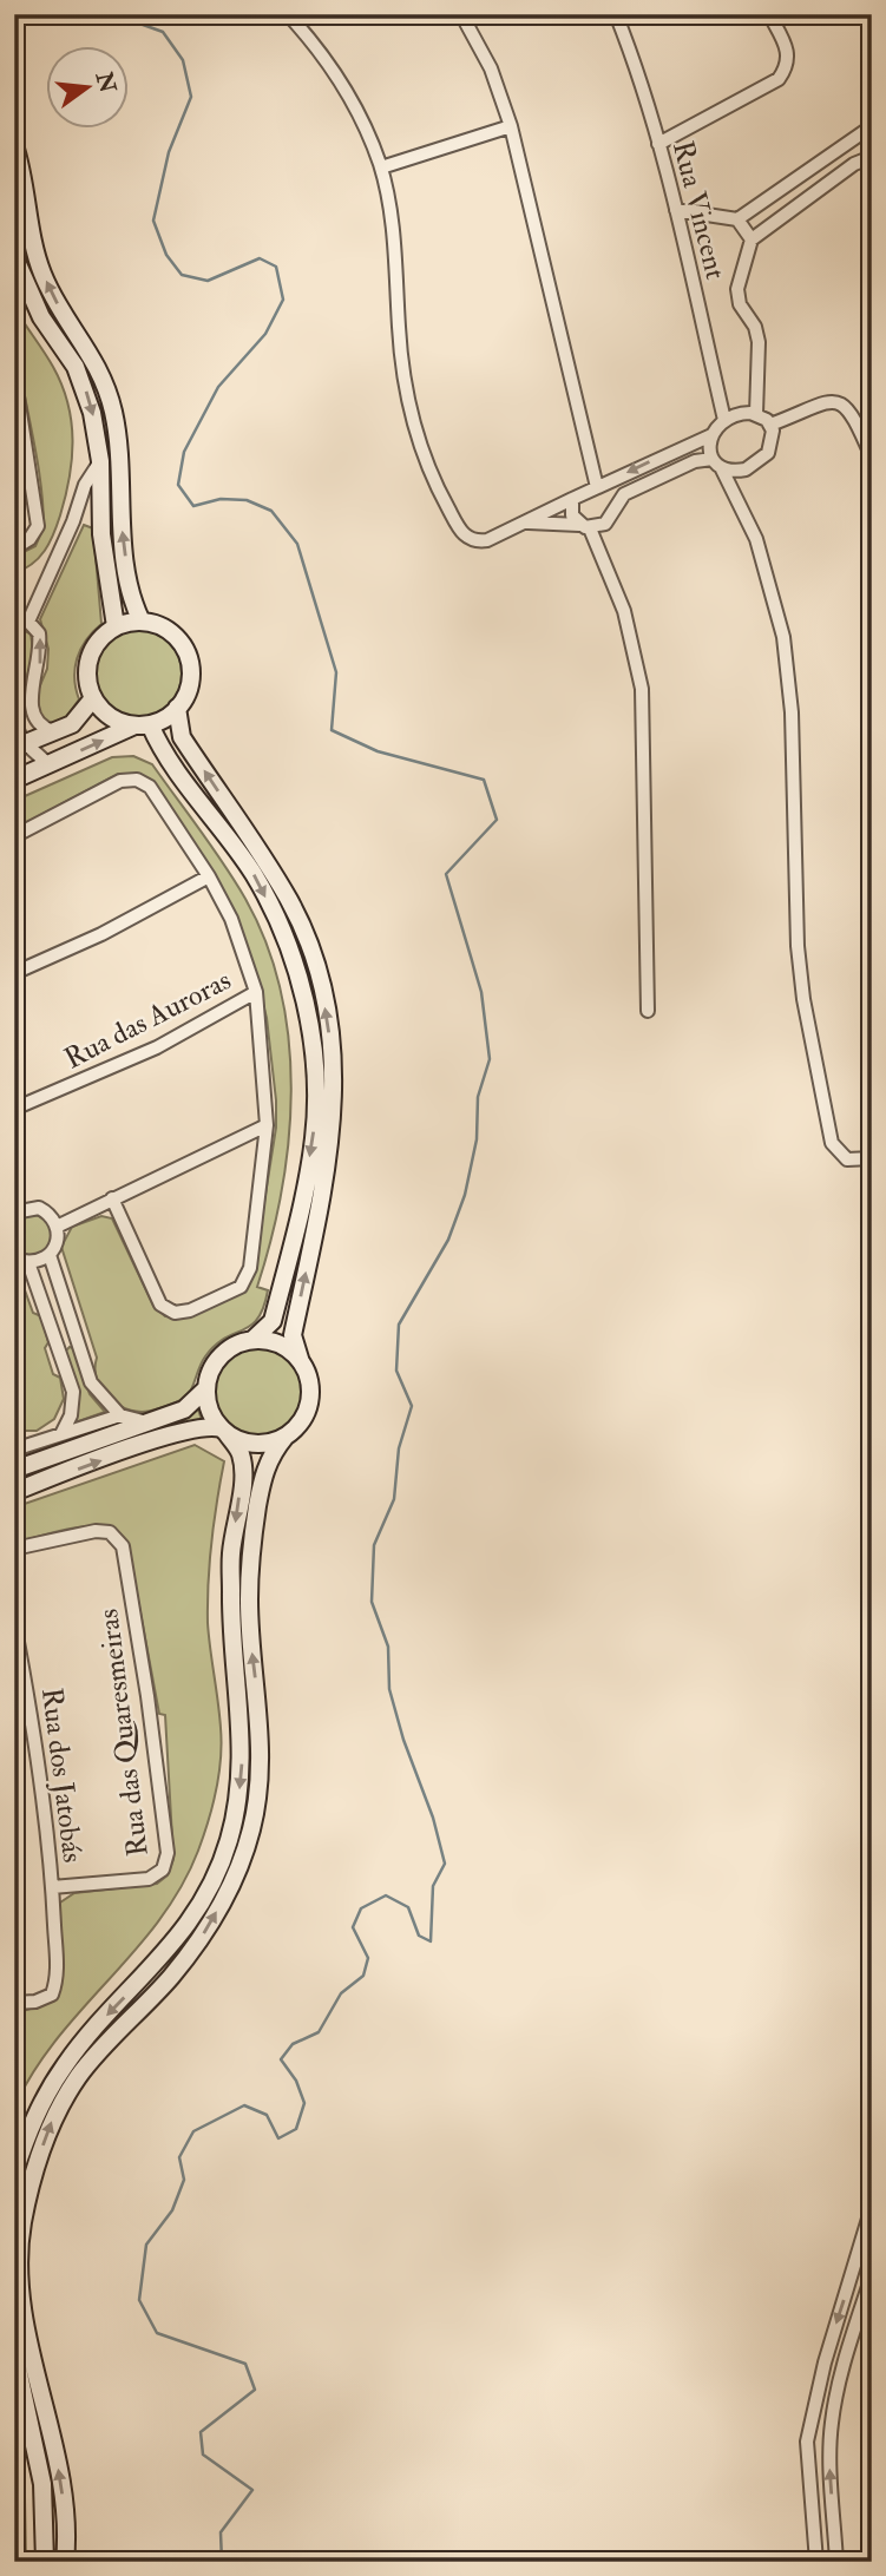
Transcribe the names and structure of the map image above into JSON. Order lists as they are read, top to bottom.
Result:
{
  "streets": {
    "street": [
      "Rua Vincent",
      "Rua das Auroras",
      "Rua das Quaresmeiras",
      "Rua dos Jatobás"
    ]
  },
  "crossings": [
    ["Rua das Quaresmeiras", "Rua dos Jatobás"]
  ],
  "north": "right"
}
